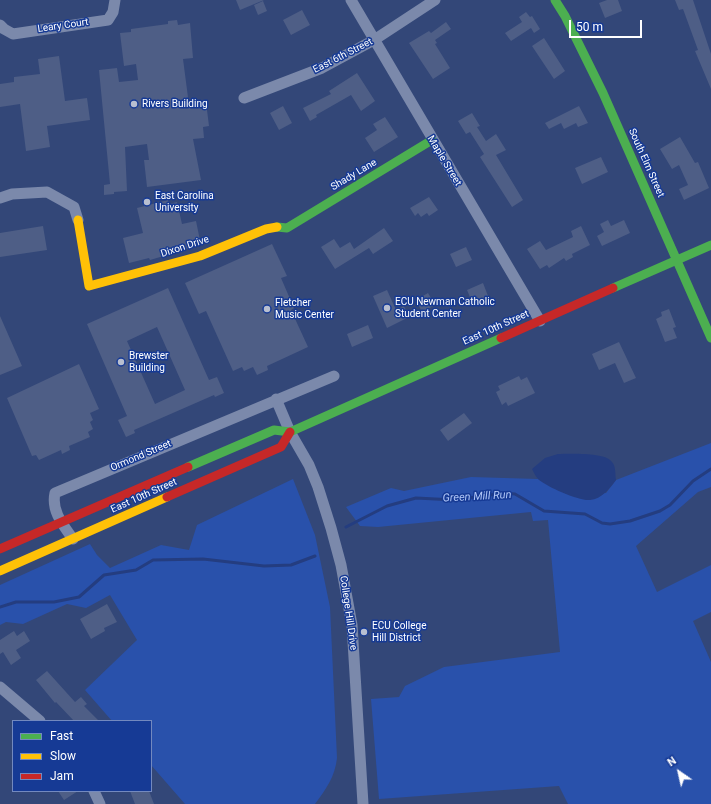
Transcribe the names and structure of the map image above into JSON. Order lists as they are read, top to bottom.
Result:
{
  "streets": {
    "main road": [
      "South Elm Street",
      "Shady Lane",
      "Dixon Drive",
      "East 10th Street"
    ],
    "street": [
      "Leary Court",
      "East 6th Street",
      "Maple Street",
      "Ormond Street",
      "College Hill Drive"
    ]
  },
  "crossings": [
    ["East 6th Street", "Maple Street"],
    ["Maple Street", "Shady Lane"],
    ["Maple Street", "East 10th Street"],
    ["South Elm Street", "East 10th Street"],
    ["Shady Lane", "Dixon Drive"],
    ["East 10th Street", "Ormond Street"],
    ["East 10th Street", "College Hill Drive"]
  ],
  "water": ["Green Mill Run"],
  "places": [
    "Rivers Building",
    "East Carolina University",
    "ECU Newman Catholic Student Center",
    "Fletcher Music Center",
    "Brewster Building",
    "ECU College Hill District"
  ],
  "legend": ["Fast", "Slow", "Jam"],
  "scale_bar": "50 m",
  "north": "top left"
}
